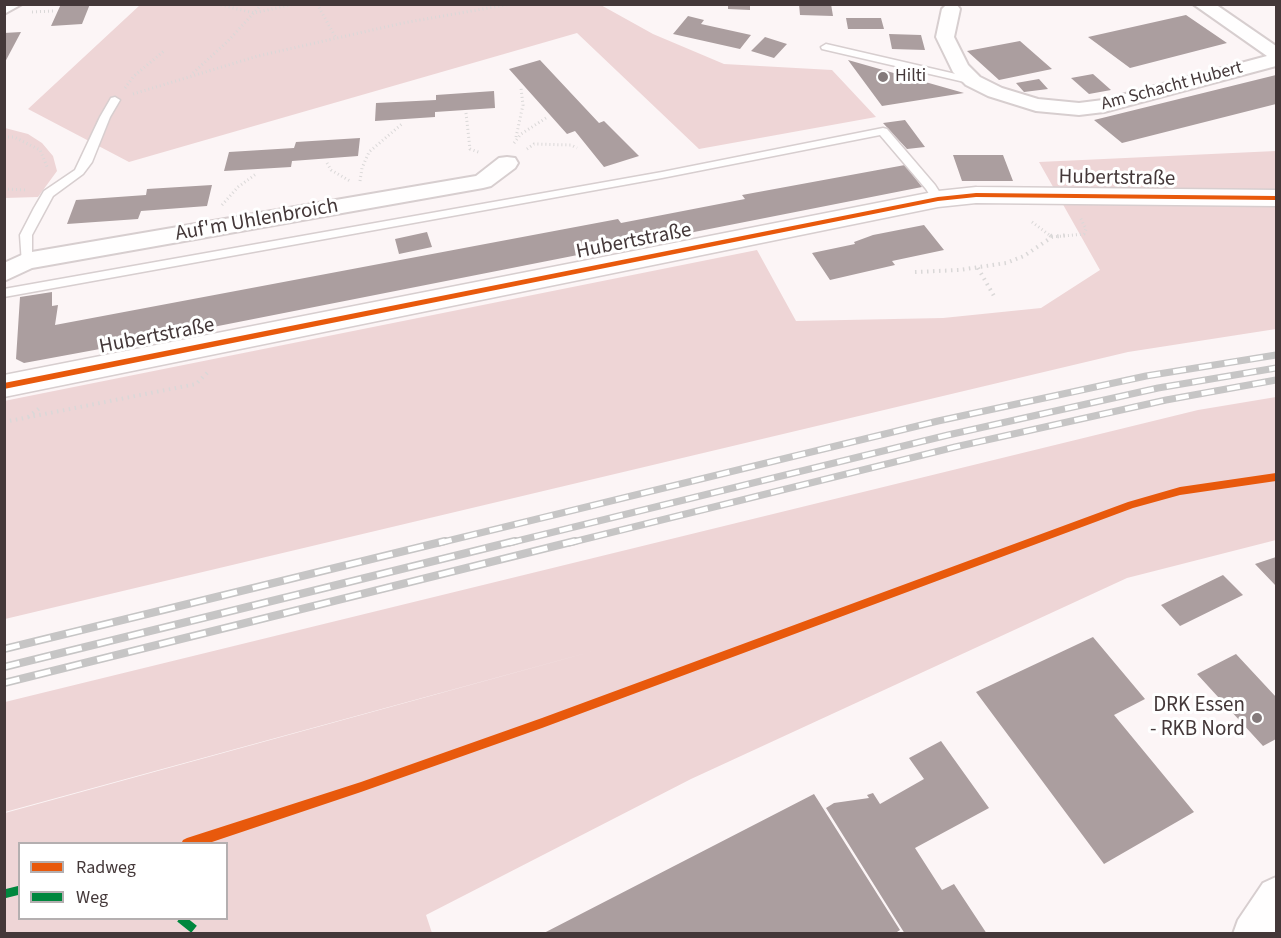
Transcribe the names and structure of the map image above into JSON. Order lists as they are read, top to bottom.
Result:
{
  "streets": {
    "street": ["Am Schacht Hubert", "Hubertstraße", "Auf'm Uhlenbroich"]
  },
  "places": ["Hilti", "DRK Essen - RKB Nord"],
  "legend": ["Radweg", "Weg"]
}
